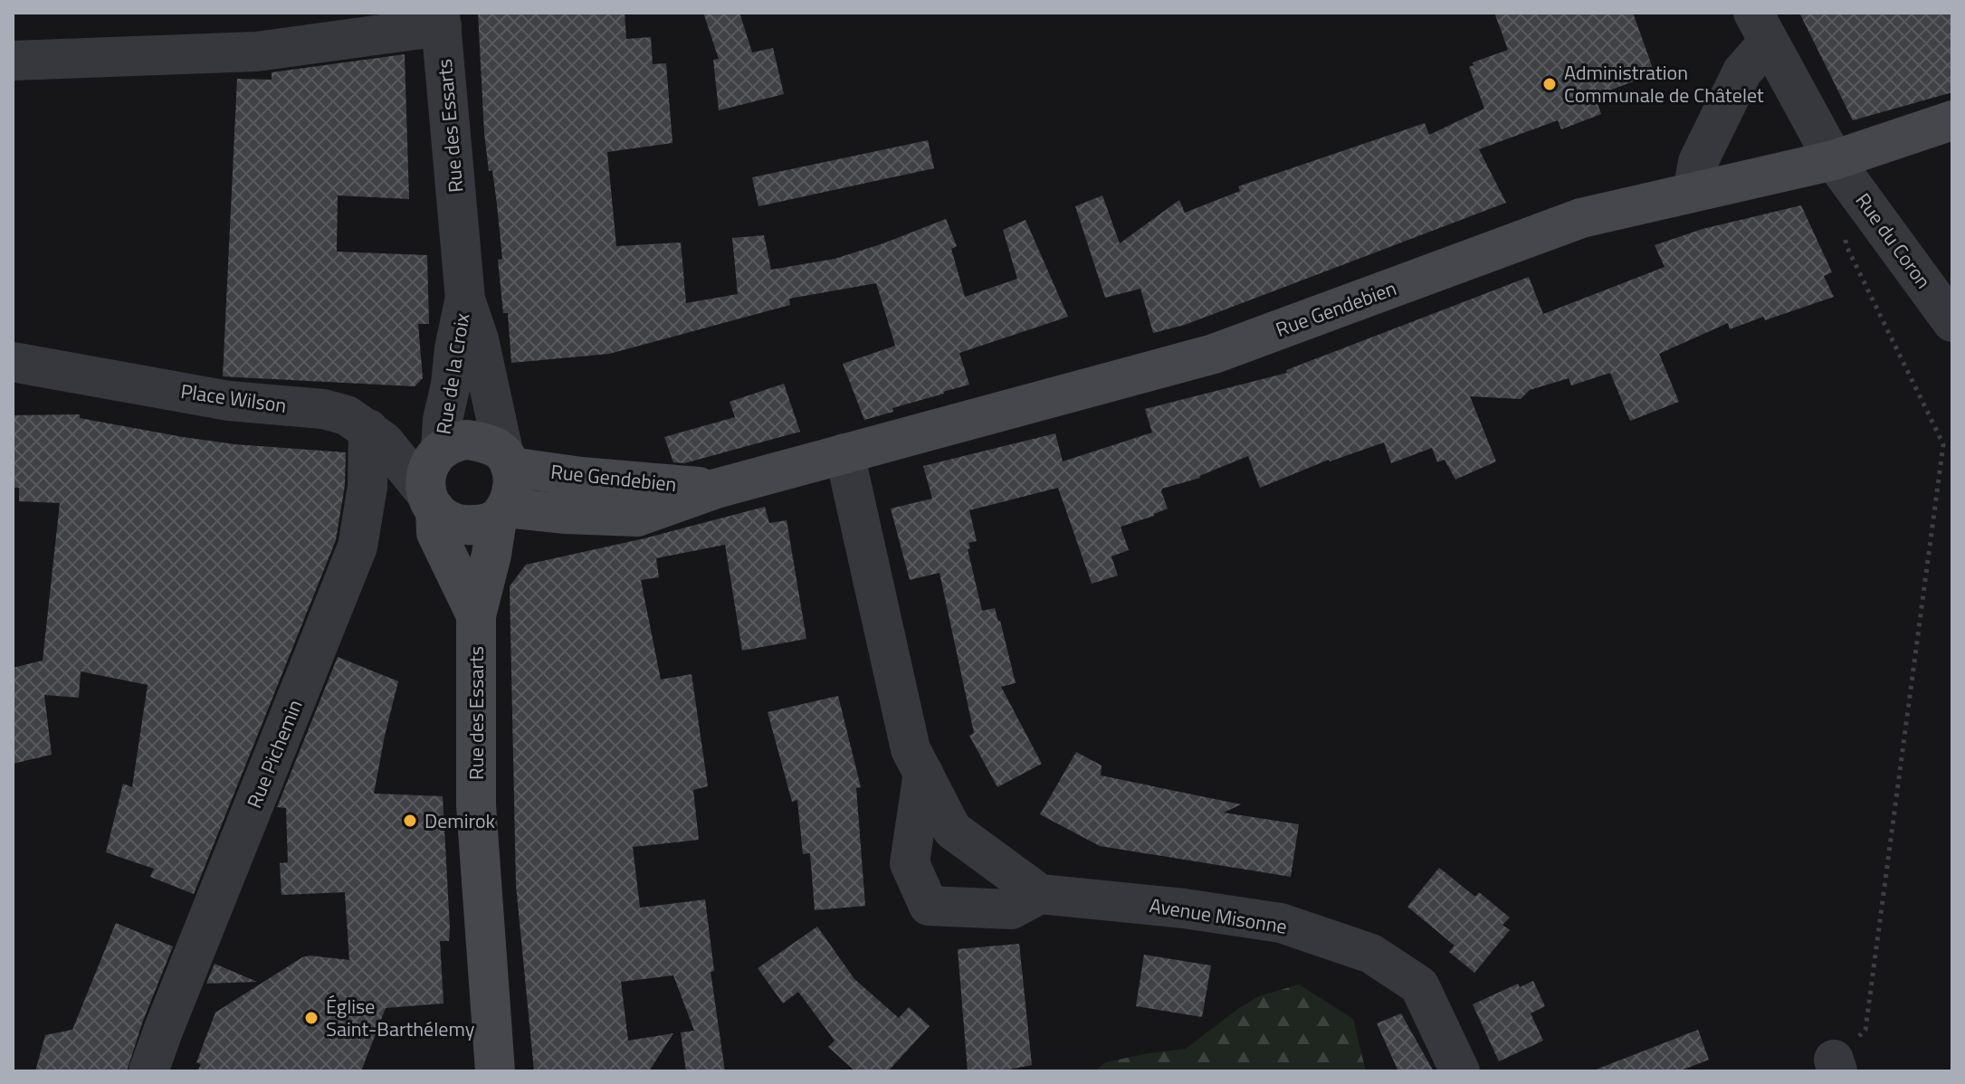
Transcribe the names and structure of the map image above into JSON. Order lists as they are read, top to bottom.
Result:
{
  "streets": {
    "main road": ["Rue des Essarts", "Rue Gendebien"],
    "street": [
      "Rue du Coron",
      "Rue de la Croix",
      "Place Wilson",
      "Rue Pichemin",
      "Avenue Misonne"
    ]
  },
  "crossings": [
    ["Rue des Essarts", "Rue Gendebien"],
    ["Rue des Essarts", "Rue de la Croix"],
    ["Rue des Essarts", "Place Wilson"],
    ["Rue du Coron", "Rue Gendebien"],
    ["Rue Gendebien", "Rue de la Croix"],
    ["Rue Gendebien", "Place Wilson"],
    ["Rue de la Croix", "Place Wilson"],
    ["Place Wilson", "Rue Pichemin"]
  ],
  "places": ["Administration Communale de Châtelet", "Demirok", "Église Saint-Barthélemy"]
}
